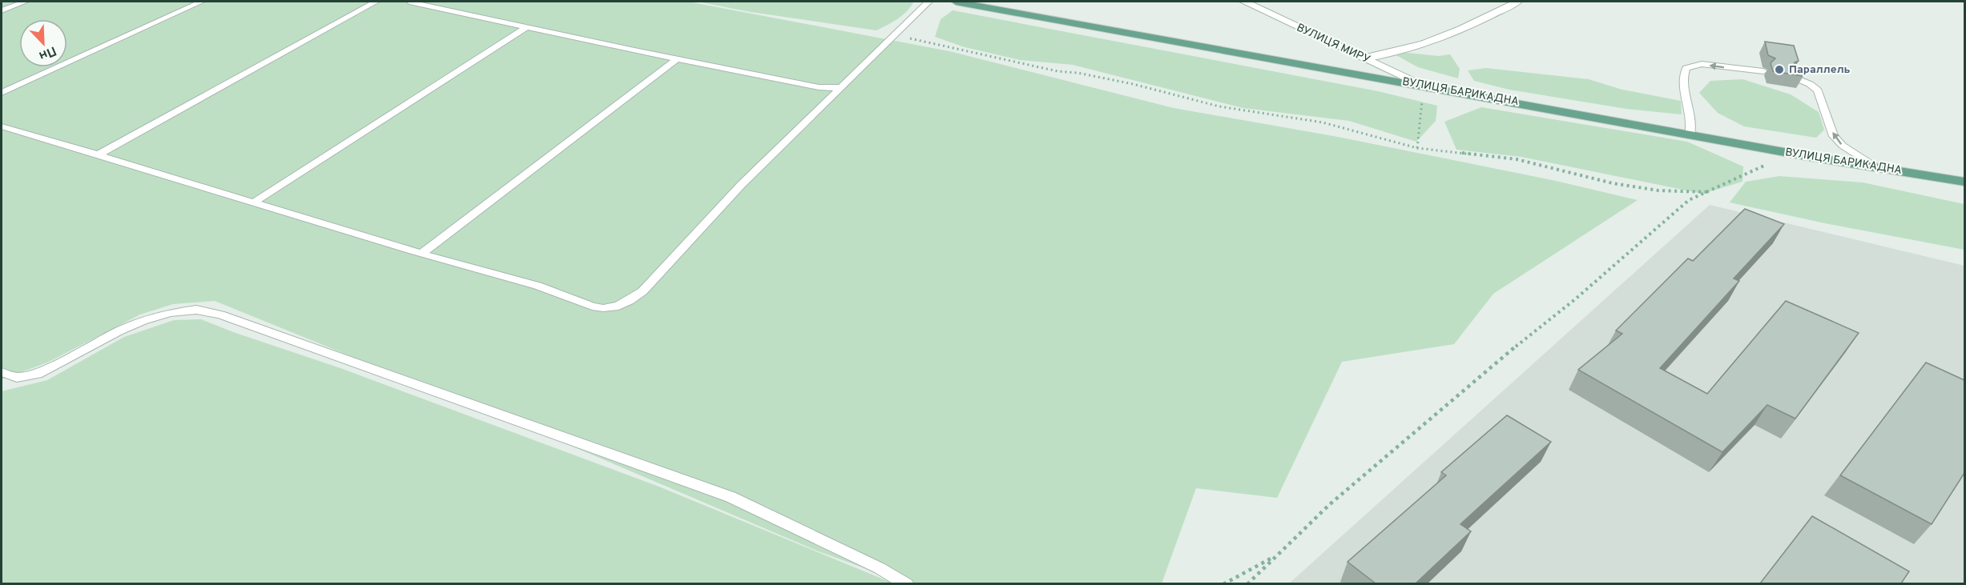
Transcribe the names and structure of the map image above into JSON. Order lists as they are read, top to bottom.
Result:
{
  "streets": {
    "main road": ["ВУЛИЦЯ БАРИКАДНА"],
    "street": ["ВУЛИЦЯ МИРУ"]
  },
  "crossings": [
    ["ВУЛИЦЯ МИРУ", "ВУЛИЦЯ БАРИКАДНА"]
  ],
  "places": ["Параллель"],
  "north": "bottom right"
}
